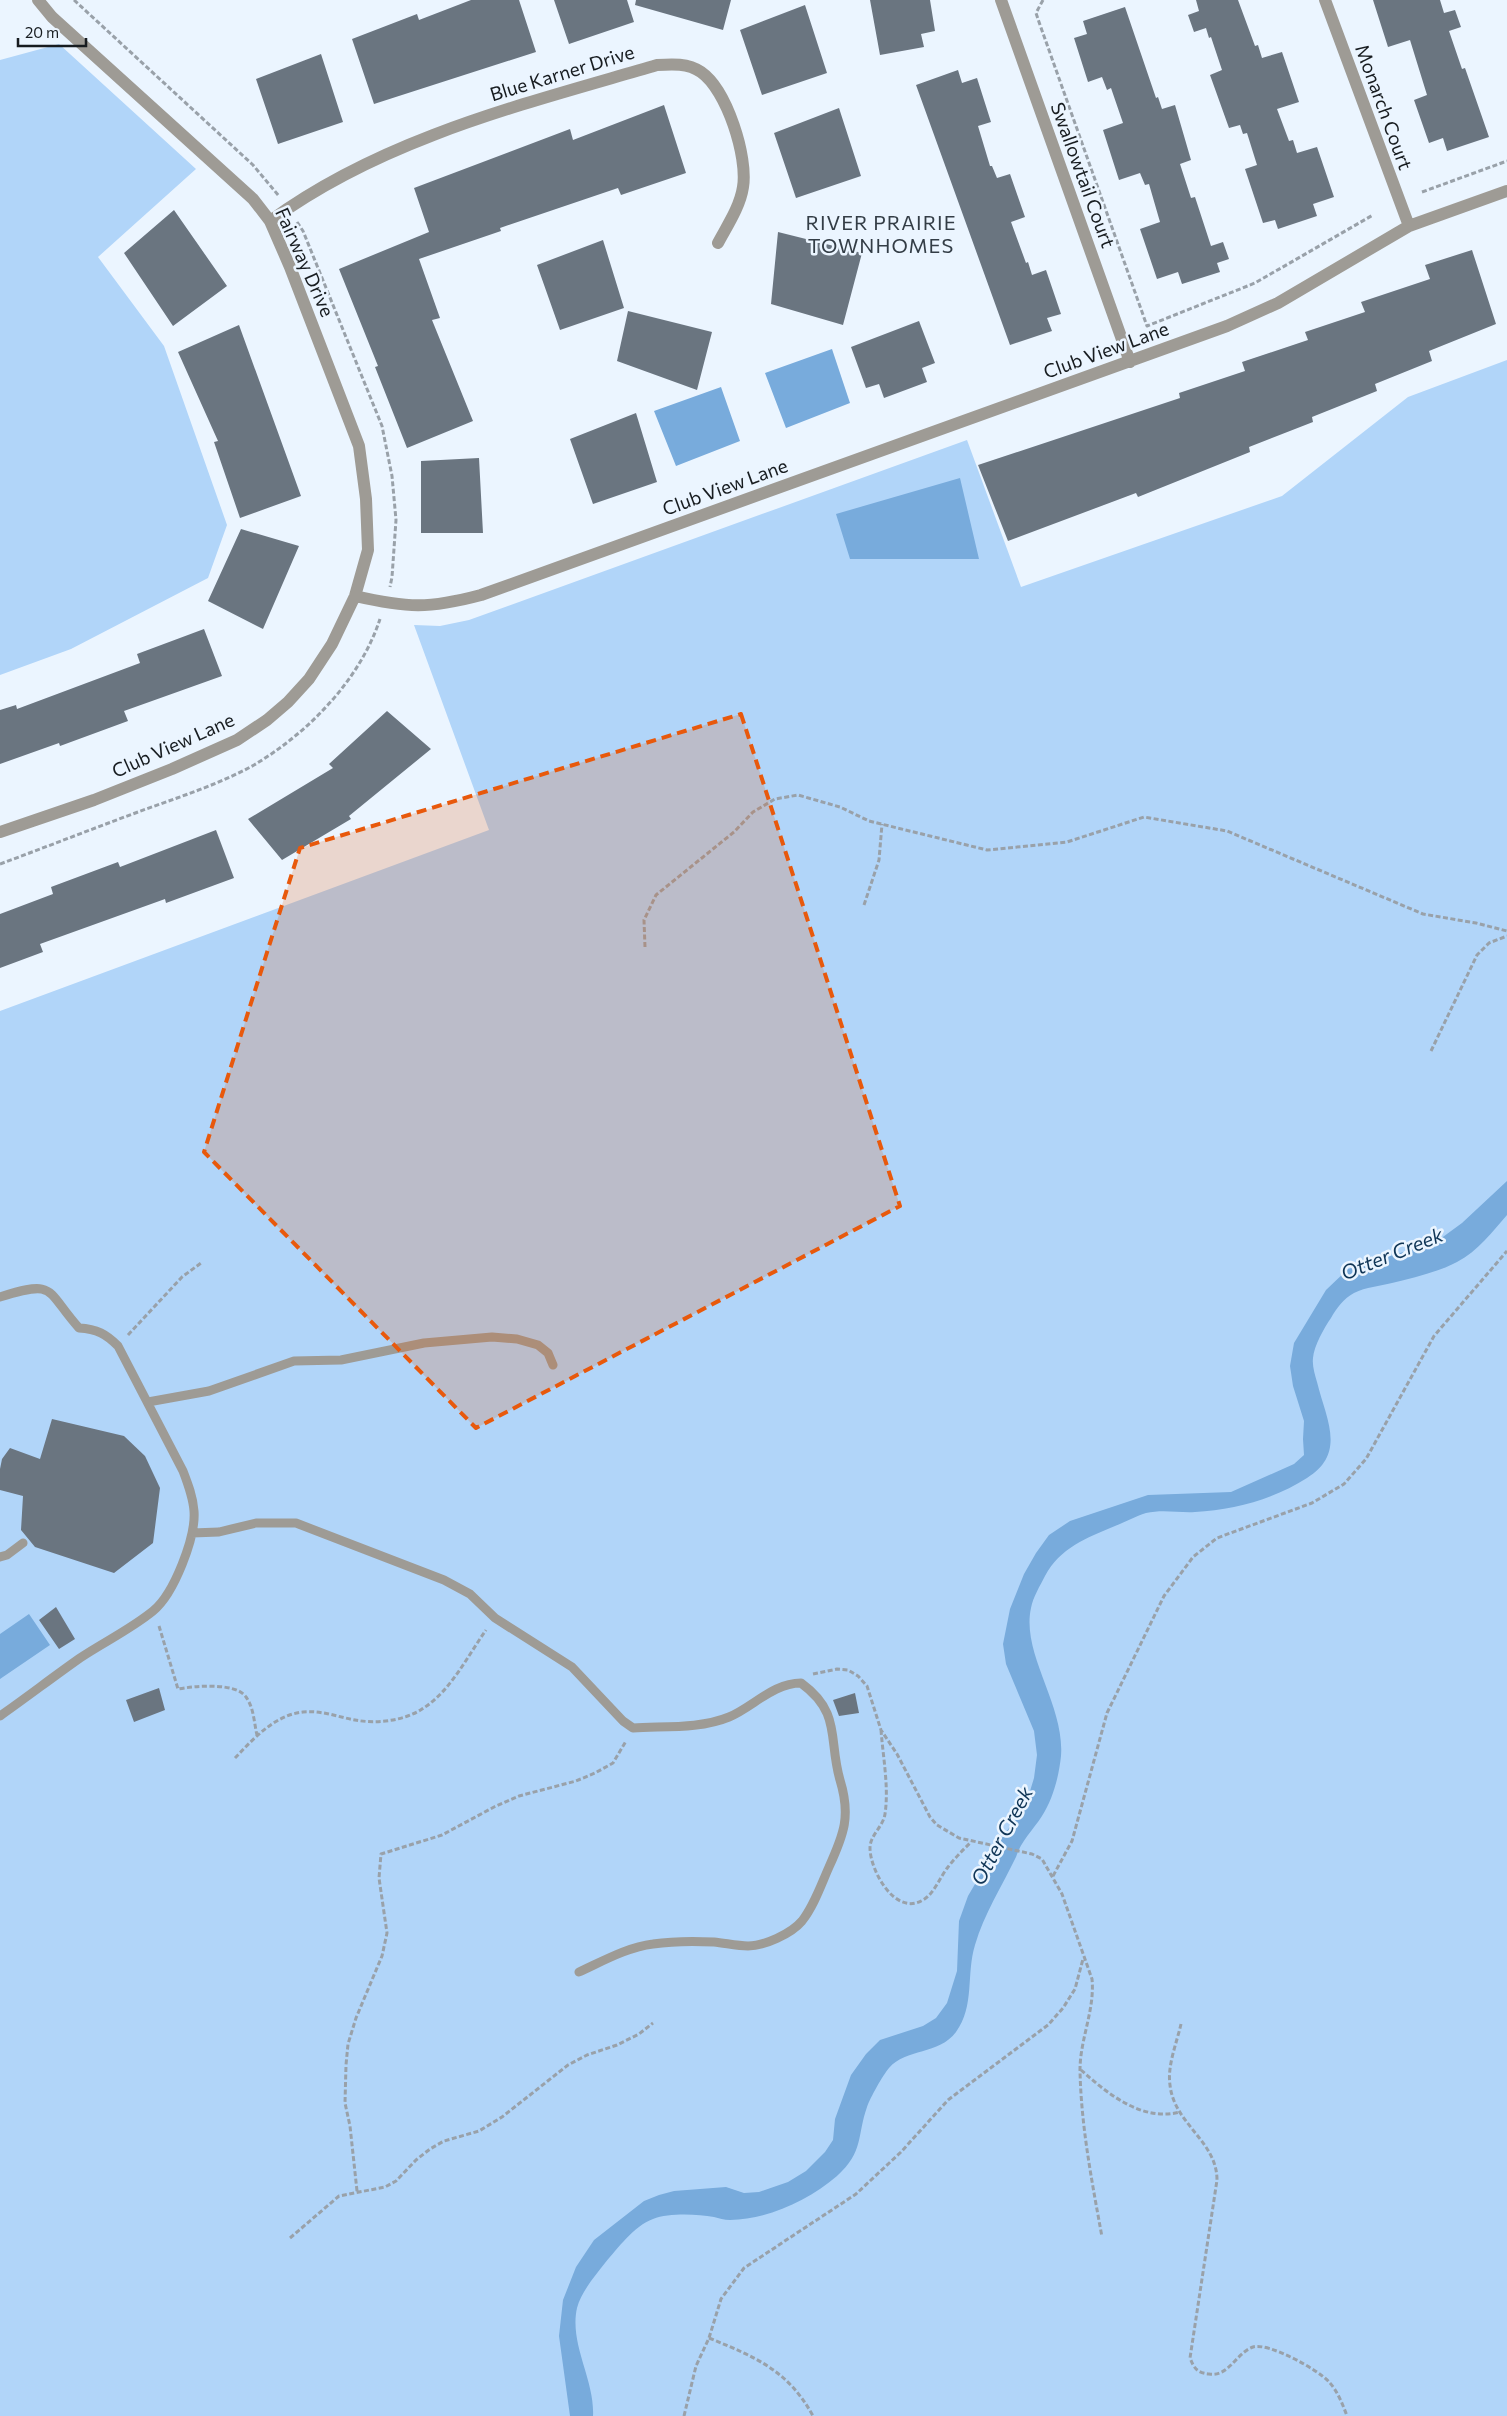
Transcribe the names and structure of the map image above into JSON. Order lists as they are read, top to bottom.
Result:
{
  "streets": {
    "street": [
      "Blue Karner Drive",
      "Monarch Court",
      "Swallowtail Court",
      "Fairway Drive",
      "Club View Lane"
    ]
  },
  "crossings": [
    ["Blue Karner Drive", "Fairway Drive"],
    ["Monarch Court", "Club View Lane"],
    ["Swallowtail Court", "Club View Lane"],
    ["Fairway Drive", "Club View Lane"]
  ],
  "districts": ["RIVER PRAIRIE TOWNHOMES"],
  "water": ["Otter Creek"],
  "scale_bar": "20 m"
}
